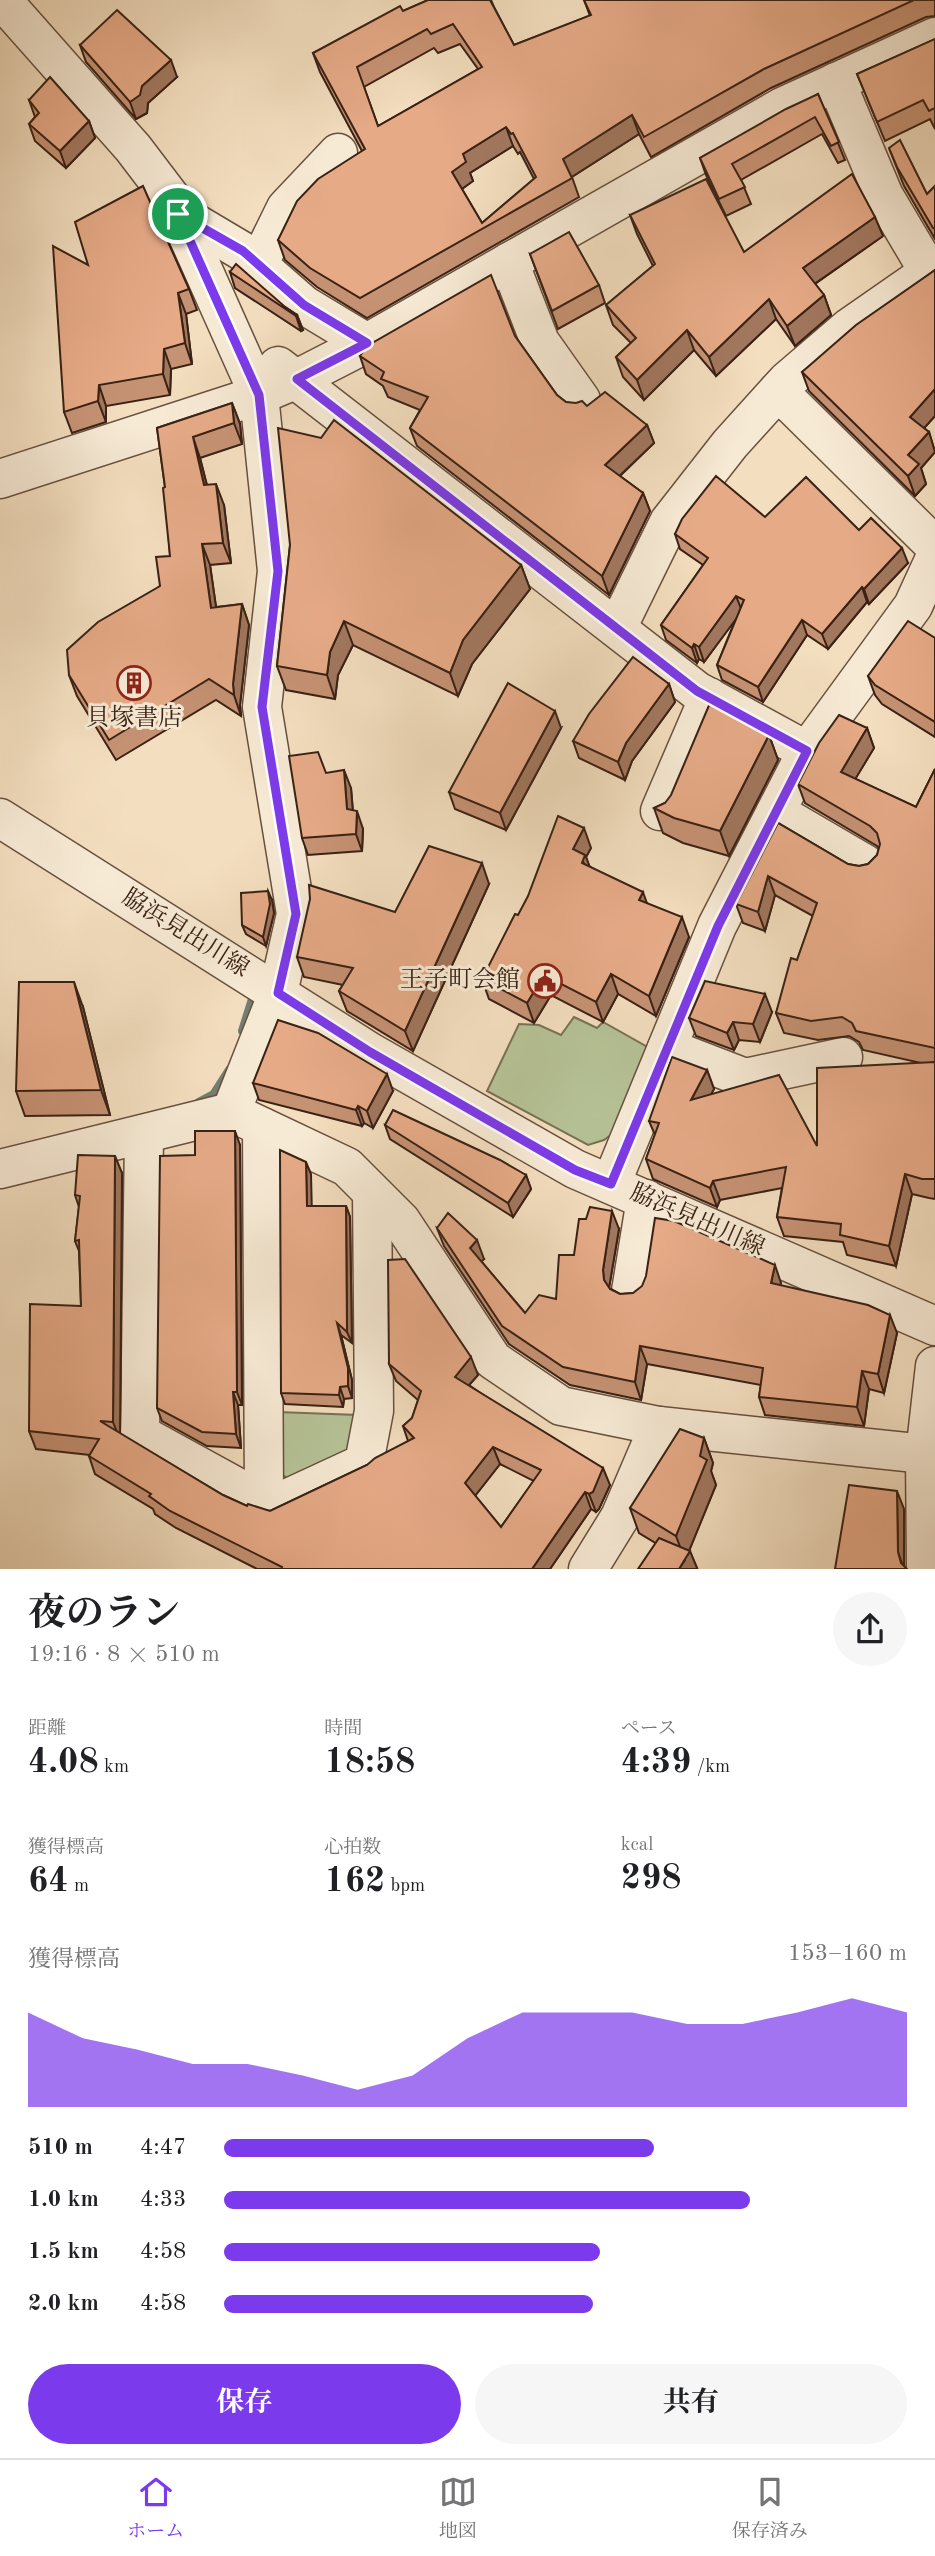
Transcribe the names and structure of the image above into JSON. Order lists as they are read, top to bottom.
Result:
{
  "streets": {
    "street": ["脇浜見出川線"]
  },
  "places": {
    "building": ["貝塚書店"],
    "public building": ["王子町会館"]
  },
  "page": {
    "heading": ["夜のラン", "19:16 · 8 × 510 m"],
    "stats": [
      ["距離", "4.08 km"],
      ["時間", "18:58"],
      ["ペース", "4:39 /km"],
      ["獲得標高", "64 m"],
      ["心拍数", "162 bpm"],
      ["kcal", "298"]
    ],
    "chart": ["獲得標高", "153–160 m"],
    "list": [
      {
        "name": "510 m",
        "note": "4:47"
      },
      {
        "name": "1.0 km",
        "note": "4:33"
      },
      {
        "name": "1.5 km",
        "note": "4:58"
      },
      {
        "name": "2.0 km",
        "note": "4:58"
      }
    ],
    "buttons": ["保存", "共有"],
    "tabs": ["ホーム", "地図", "保存済み"]
  }
}
